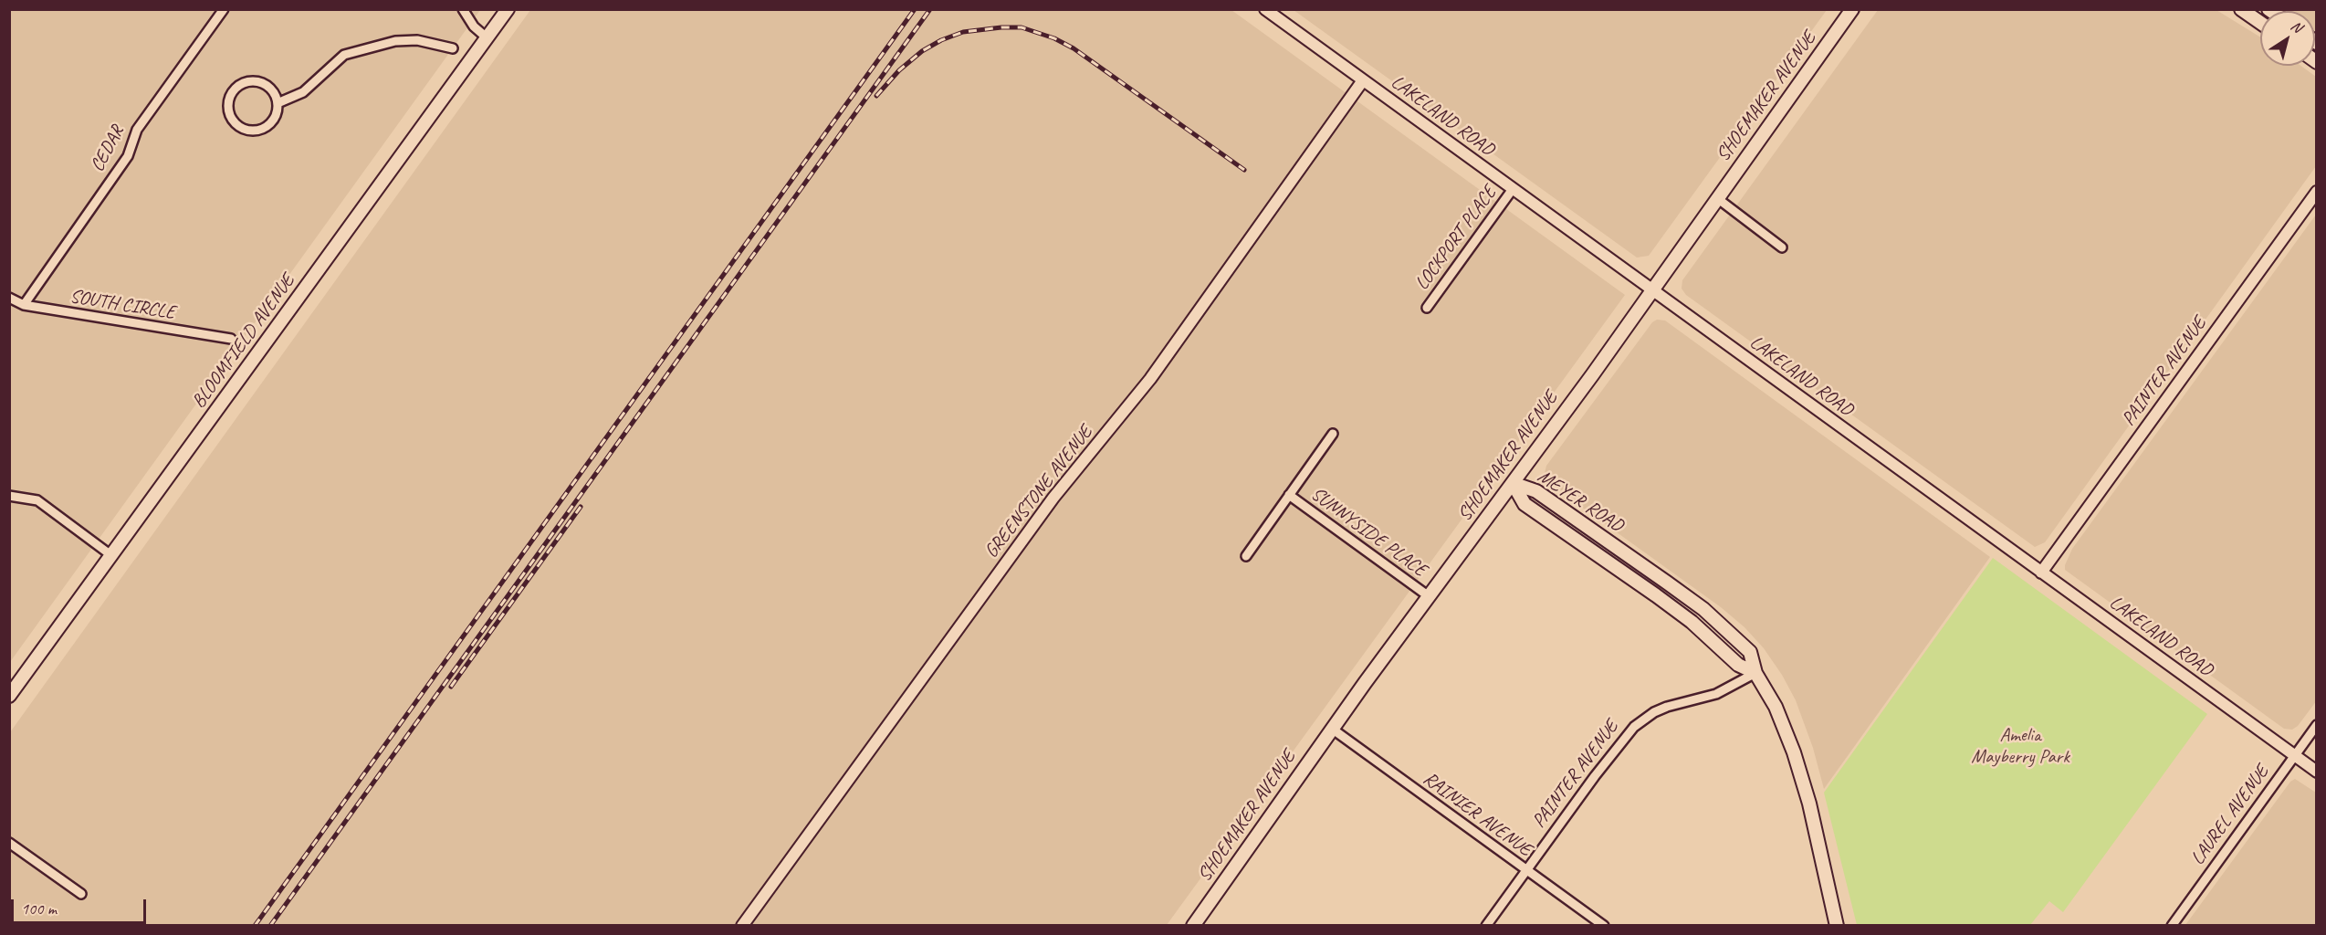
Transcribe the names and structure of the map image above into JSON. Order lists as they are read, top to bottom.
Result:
{
  "streets": {
    "main road": ["SHOEMAKER AVENUE", "BLOOMFIELD AVENUE", "MEYER ROAD"],
    "street": [
      "LAKELAND ROAD",
      "CEDAR",
      "LOCKPORT PLACE",
      "SOUTH CIRCLE",
      "PAINTER AVENUE",
      "GREENSTONE AVENUE",
      "SUNNYSIDE PLACE",
      "RAINIER AVENUE",
      "LAUREL AVENUE"
    ]
  },
  "crossings": [
    ["SHOEMAKER AVENUE", "LAKELAND ROAD"],
    ["SHOEMAKER AVENUE", "MEYER ROAD"],
    ["SHOEMAKER AVENUE", "SUNNYSIDE PLACE"],
    ["SHOEMAKER AVENUE", "RAINIER AVENUE"],
    ["LAKELAND ROAD", "LOCKPORT PLACE"],
    ["LAKELAND ROAD", "PAINTER AVENUE"],
    ["LAKELAND ROAD", "GREENSTONE AVENUE"],
    ["LAKELAND ROAD", "LAUREL AVENUE"],
    ["CEDAR", "SOUTH CIRCLE"],
    ["PAINTER AVENUE", "MEYER ROAD"],
    ["PAINTER AVENUE", "RAINIER AVENUE"]
  ],
  "parks": ["Amelia Mayberry Park"],
  "scale_bar": "100 m",
  "north": "top right"
}
